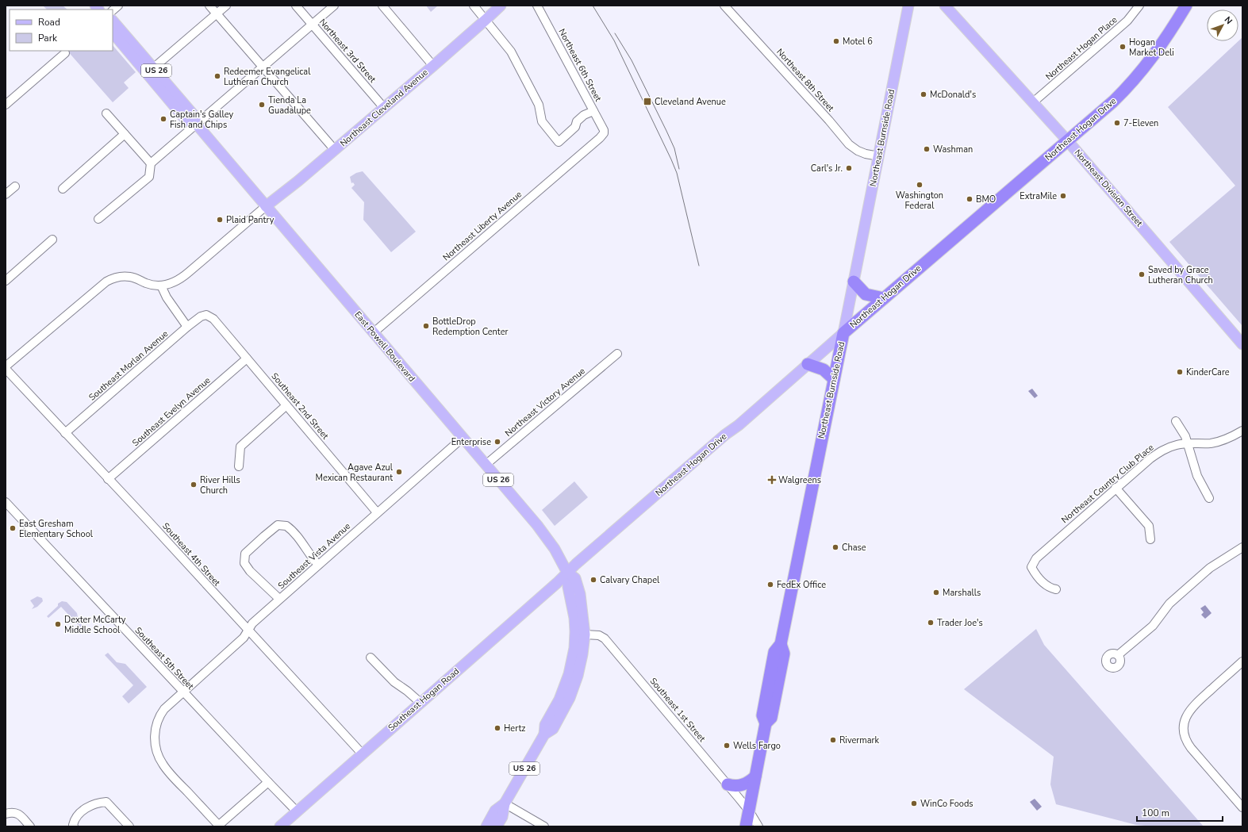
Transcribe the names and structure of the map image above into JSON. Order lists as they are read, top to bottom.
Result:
{
  "streets": {
    "highway": ["Northeast Hogan Drive", "Northeast Burnside Road"],
    "main road": [
      "US 26",
      "Northeast Cleveland Avenue",
      "Northeast Division Street",
      "East Powell Boulevard",
      "Southeast Hogan Road"
    ],
    "street": [
      "Northeast Hogan Place",
      "Northeast 3rd Street",
      "Northeast 6th Street",
      "Northeast 8th Street",
      "Northeast Liberty Avenue",
      "Southeast Morlan Avenue",
      "Northeast Victory Avenue",
      "Southeast 2nd Street",
      "Southeast Evelyn Avenue",
      "Northeast Country Club Place",
      "Southeast 4th Street",
      "Southeast Vista Avenue",
      "Southeast 5th Street",
      "Southeast 1st Street"
    ]
  },
  "crossings": [
    ["Northeast Hogan Place", "Northeast Division Street"],
    ["Northeast 3rd Street", "Northeast Cleveland Avenue"],
    ["Northeast 6th Street", "Northeast Liberty Avenue"],
    ["Northeast 8th Street", "Northeast Burnside Road"],
    ["Northeast Cleveland Avenue", "East Powell Boulevard"],
    ["Northeast Hogan Drive", "Northeast Burnside Road"],
    ["Northeast Hogan Drive", "Northeast Division Street"],
    ["Northeast Hogan Drive", "East Powell Boulevard"],
    ["Northeast Hogan Drive", "Southeast Hogan Road"],
    ["Northeast Burnside Road", "Southeast 1st Street"],
    ["Northeast Liberty Avenue", "East Powell Boulevard"],
    ["East Powell Boulevard", "Northeast Victory Avenue"],
    ["East Powell Boulevard", "Southeast Vista Avenue"],
    ["East Powell Boulevard", "Southeast Hogan Road"],
    ["East Powell Boulevard", "Southeast 1st Street"],
    ["Southeast Morlan Avenue", "Southeast 2nd Street"],
    ["Southeast Morlan Avenue", "Southeast 4th Street"],
    ["Southeast 2nd Street", "Southeast Evelyn Avenue"],
    ["Southeast 2nd Street", "Southeast Vista Avenue"],
    ["Southeast Evelyn Avenue", "Southeast 4th Street"],
    ["Southeast 4th Street", "Southeast Vista Avenue"],
    ["Southeast 4th Street", "Southeast Hogan Road"],
    ["Southeast Vista Avenue", "Southeast 5th Street"],
    ["Southeast 5th Street", "Southeast Hogan Road"]
  ],
  "places": {
    "other": [
      "Motel 6",
      "Hogan Market Deli",
      "Redeemer Evangelical Lutheran Church",
      "McDonald's",
      "Tienda La Guadalupe",
      "Captain's Galley Fish and Chips",
      "7-Eleven",
      "Washman",
      "Carl's Jr.",
      "Washington Federal",
      "ExtraMile",
      "BMO",
      "Plaid Pantry",
      "Saved by Grace Lutheran Church",
      "BottleDrop Redemption Center",
      "KinderCare",
      "Enterprise",
      "Agave Azul Mexican Restaurant",
      "River Hills Church",
      "East Gresham Elementary School",
      "Chase",
      "Calvary Chapel",
      "FedEx Office",
      "Marshalls",
      "Trader Joe's",
      "Dexter McCarty Middle School",
      "Hertz",
      "Rivermark",
      "Wells Fargo",
      "WinCo Foods"
    ],
    "transit": ["Cleveland Avenue"],
    "health": ["Walgreens"]
  },
  "legend": ["Road", "Park"],
  "scale_bar": "100 m",
  "north": "top right"
}
